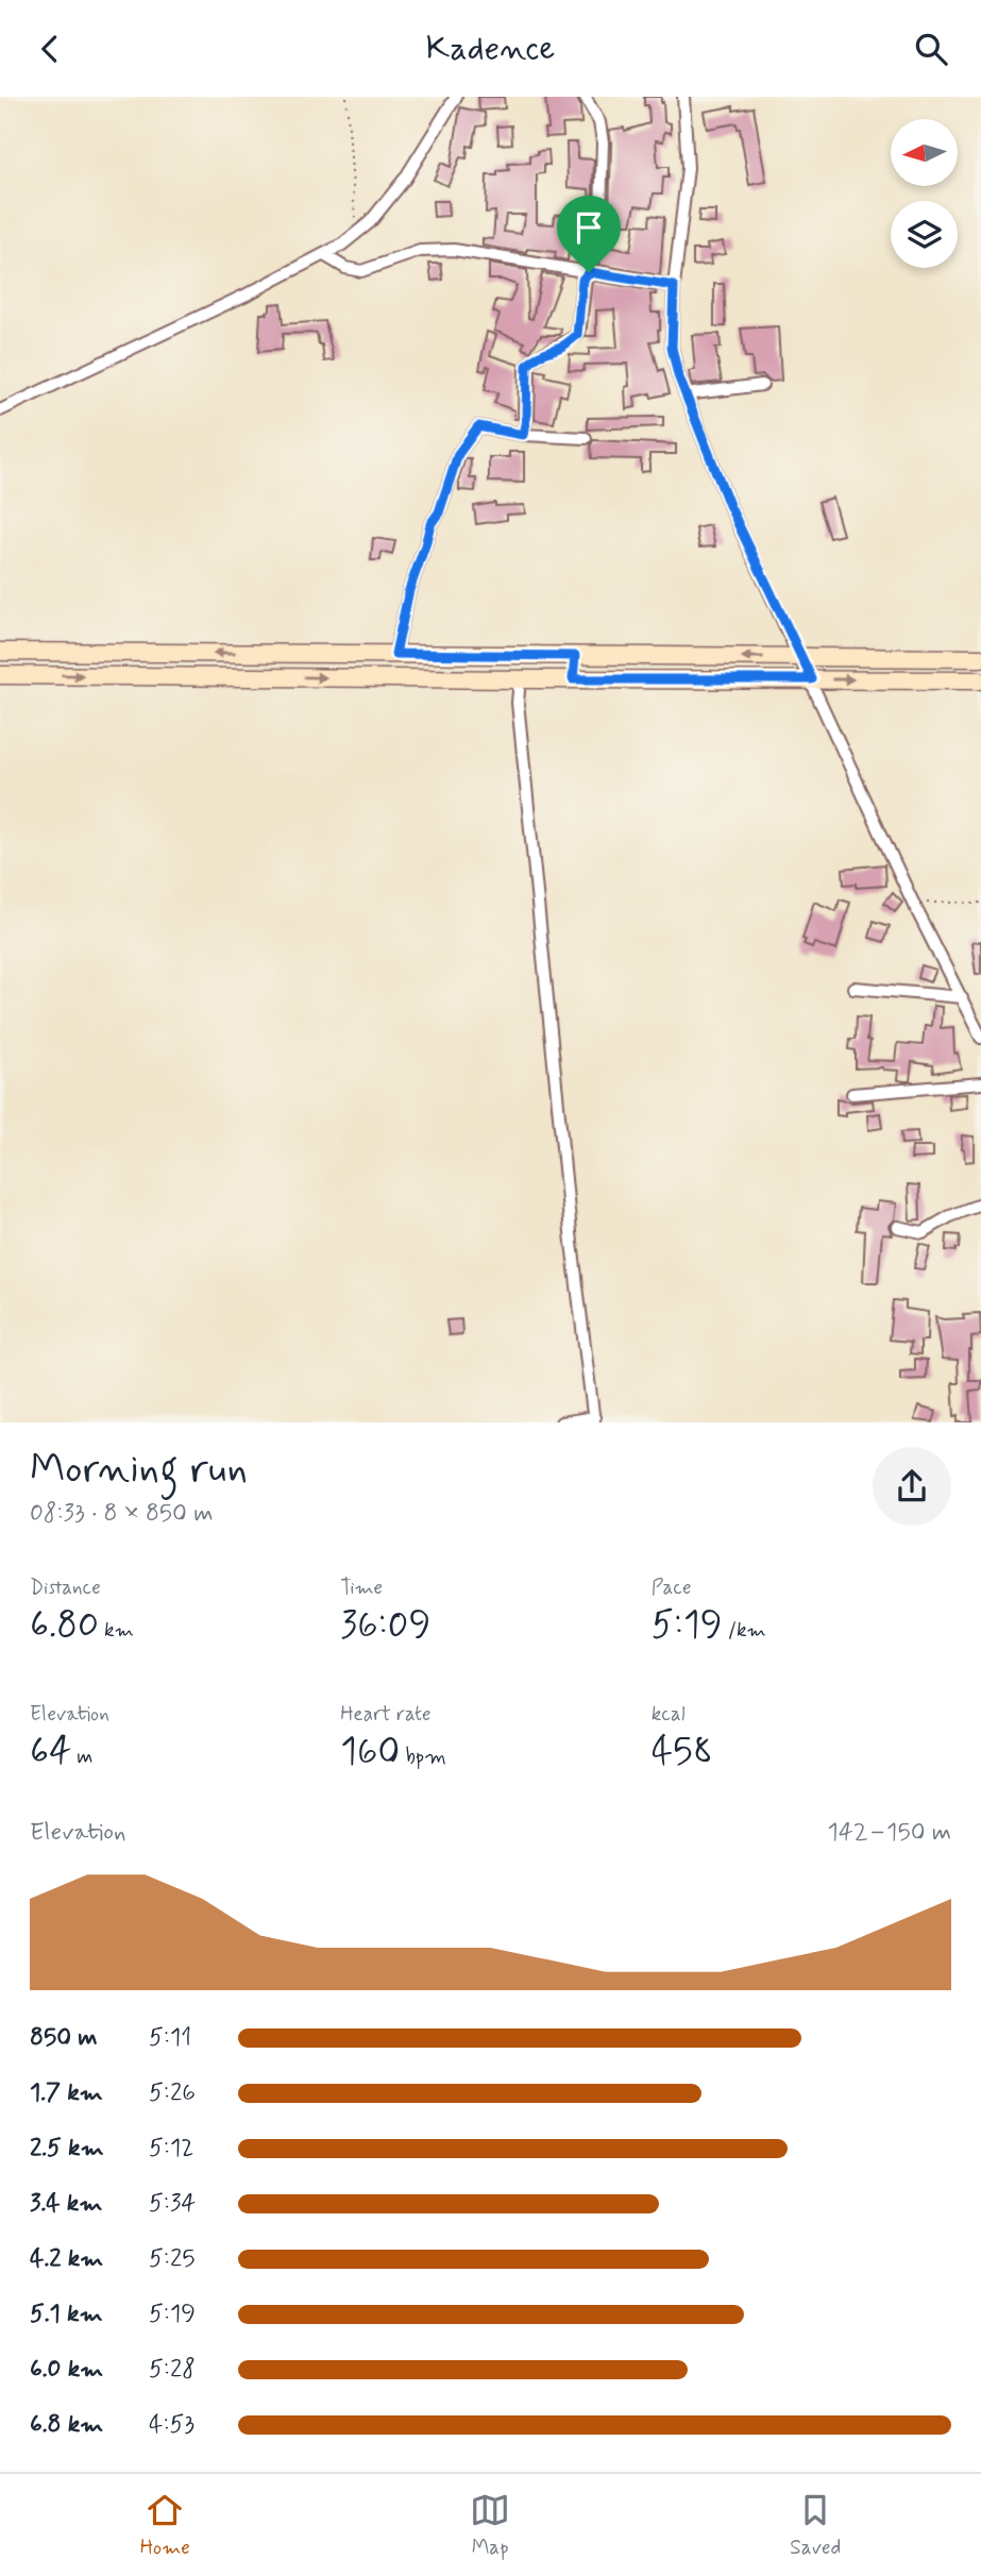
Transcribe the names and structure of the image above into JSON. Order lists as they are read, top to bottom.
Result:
{
  "north": "left",
  "page": {
    "header": "Kadence",
    "heading": ["Morning run", "08:33 · 8 × 850 m"],
    "stats": [
      ["Distance", "6.80 km"],
      ["Time", "36:09"],
      ["Pace", "5:19 /km"],
      ["Elevation", "64 m"],
      ["Heart rate", "160 bpm"],
      ["kcal", "458"]
    ],
    "chart": ["Elevation", "142–150 m"],
    "list": [
      {
        "name": "850 m",
        "note": "5:11"
      },
      {
        "name": "1.7 km",
        "note": "5:26"
      },
      {
        "name": "2.5 km",
        "note": "5:12"
      },
      {
        "name": "3.4 km",
        "note": "5:34"
      },
      {
        "name": "4.2 km",
        "note": "5:25"
      },
      {
        "name": "5.1 km",
        "note": "5:19"
      },
      {
        "name": "6.0 km",
        "note": "5:28"
      },
      {
        "name": "6.8 km",
        "note": "4:53"
      }
    ],
    "tabs": ["Home", "Map", "Saved"]
  }
}
